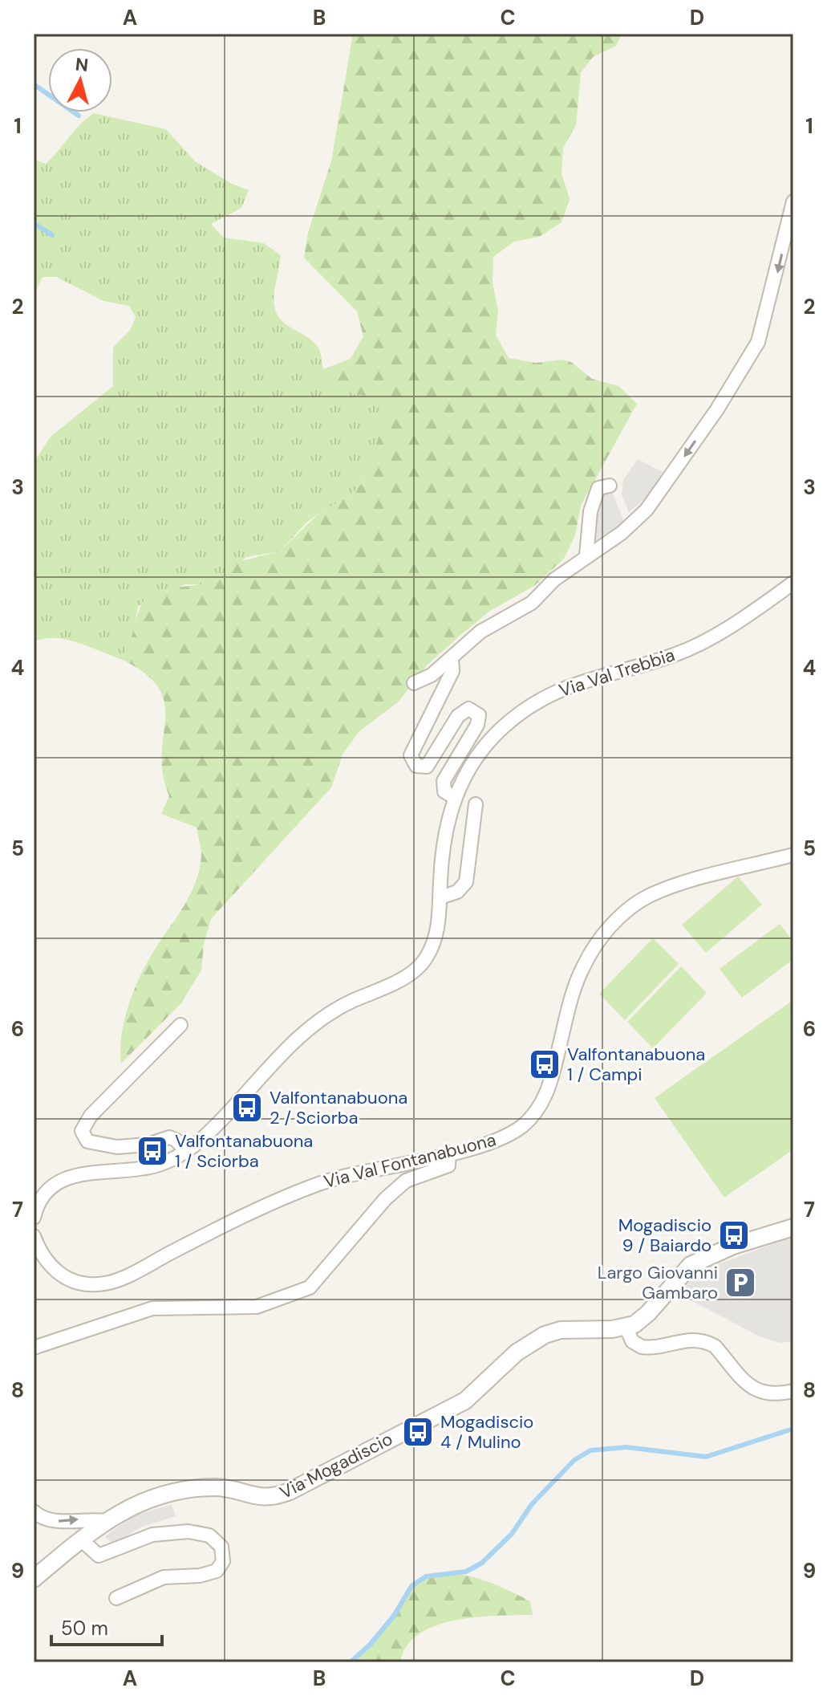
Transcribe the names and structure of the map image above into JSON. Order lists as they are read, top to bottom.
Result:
{
  "streets": {
    "street": ["Via Val Trebbia", "Via Val Fontanabuona", "Via Mogadiscio"]
  },
  "places": {
    "bus stop": [
      "Valfontanabuona 1 / Campi",
      "Valfontanabuona 2 / Sciorba",
      "Valfontanabuona 1 / Sciorba",
      "Mogadiscio 9 / Baiardo",
      "Mogadiscio 4 / Mulino"
    ],
    "parking": ["Largo Giovanni Gambaro"]
  },
  "scale_bar": "50 m",
  "north": "top",
  "grid": {
    "columns": [
      "A",
      "B",
      "C",
      "D"
    ],
    "rows": [
      "1",
      "2",
      "3",
      "4",
      "5",
      "6",
      "7",
      "8",
      "9"
    ]
  }
}
